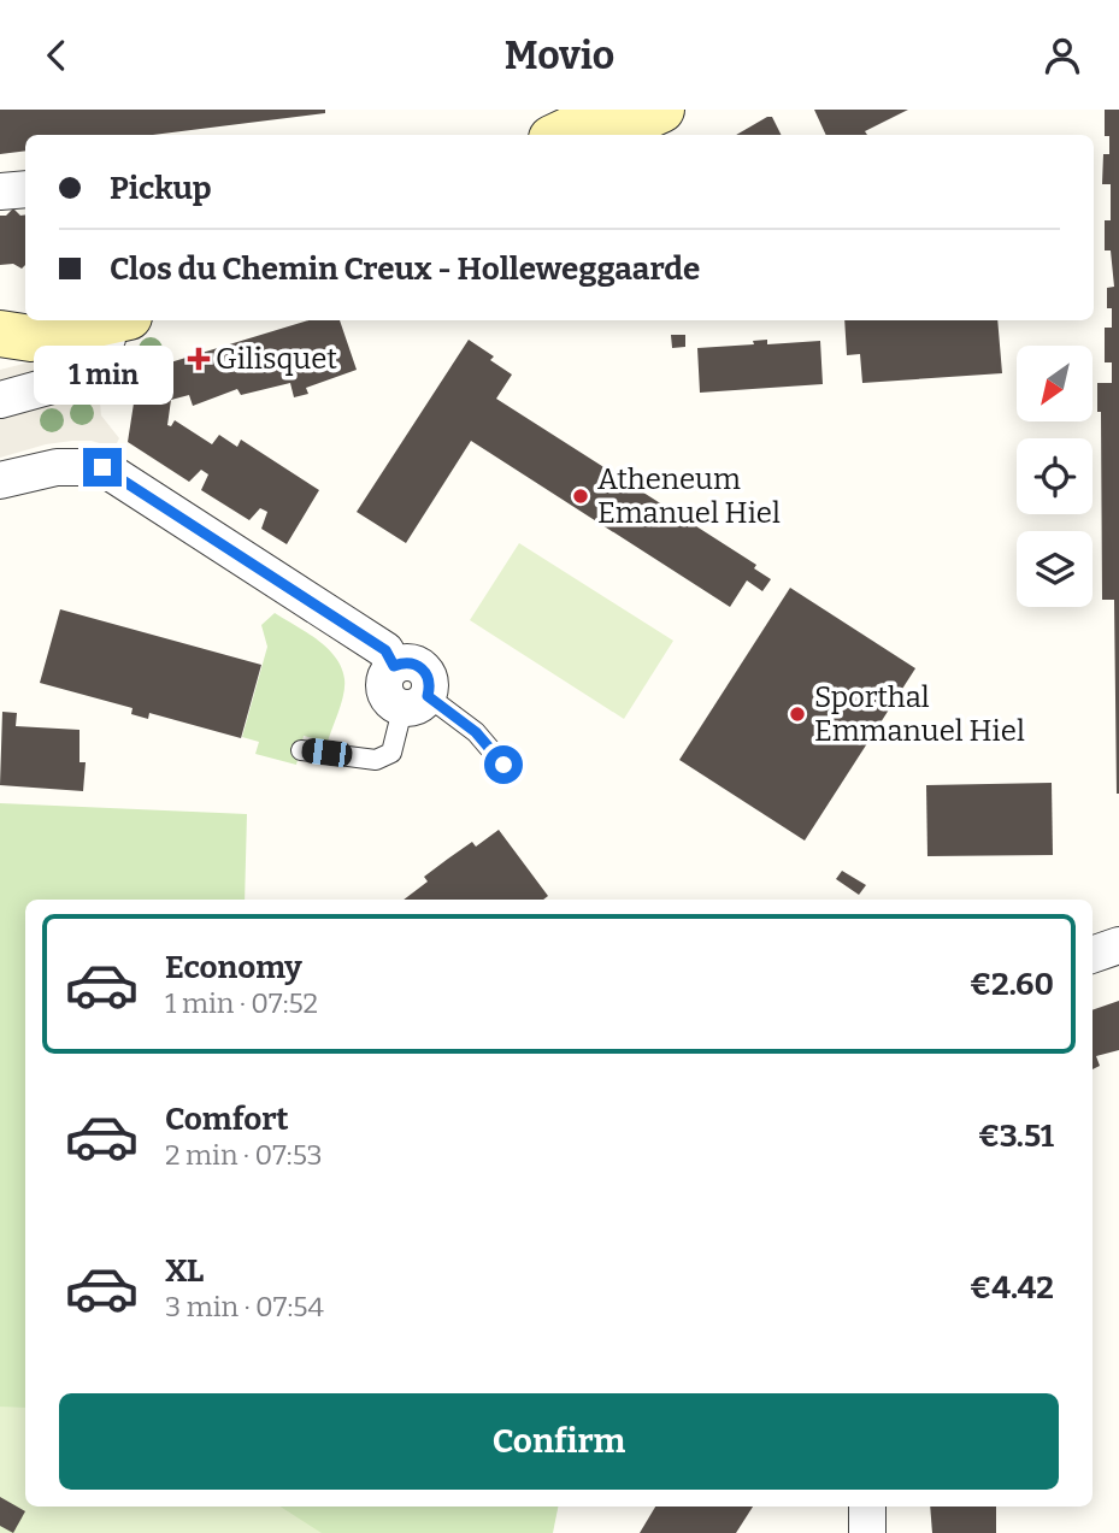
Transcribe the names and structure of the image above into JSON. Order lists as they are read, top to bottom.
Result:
{
  "places": {
    "health": ["Gilisquet"],
    "other": ["Atheneum Emanuel Hiel", "Sporthal Emmanuel Hiel"]
  },
  "north": "bottom left",
  "page": {
    "header": "Movio",
    "banner": ["Pickup", "Clos du Chemin Creux - Holleweggaarde"],
    "bubble": "1 min",
    "list": [
      {
        "name": "Economy",
        "note": "1 min · 07:52",
        "value": "€2.60"
      },
      {
        "name": "Comfort",
        "note": "2 min · 07:53",
        "value": "€3.51"
      },
      {
        "name": "XL",
        "note": "3 min · 07:54",
        "value": "€4.42"
      }
    ],
    "buttons": "Confirm"
  }
}
